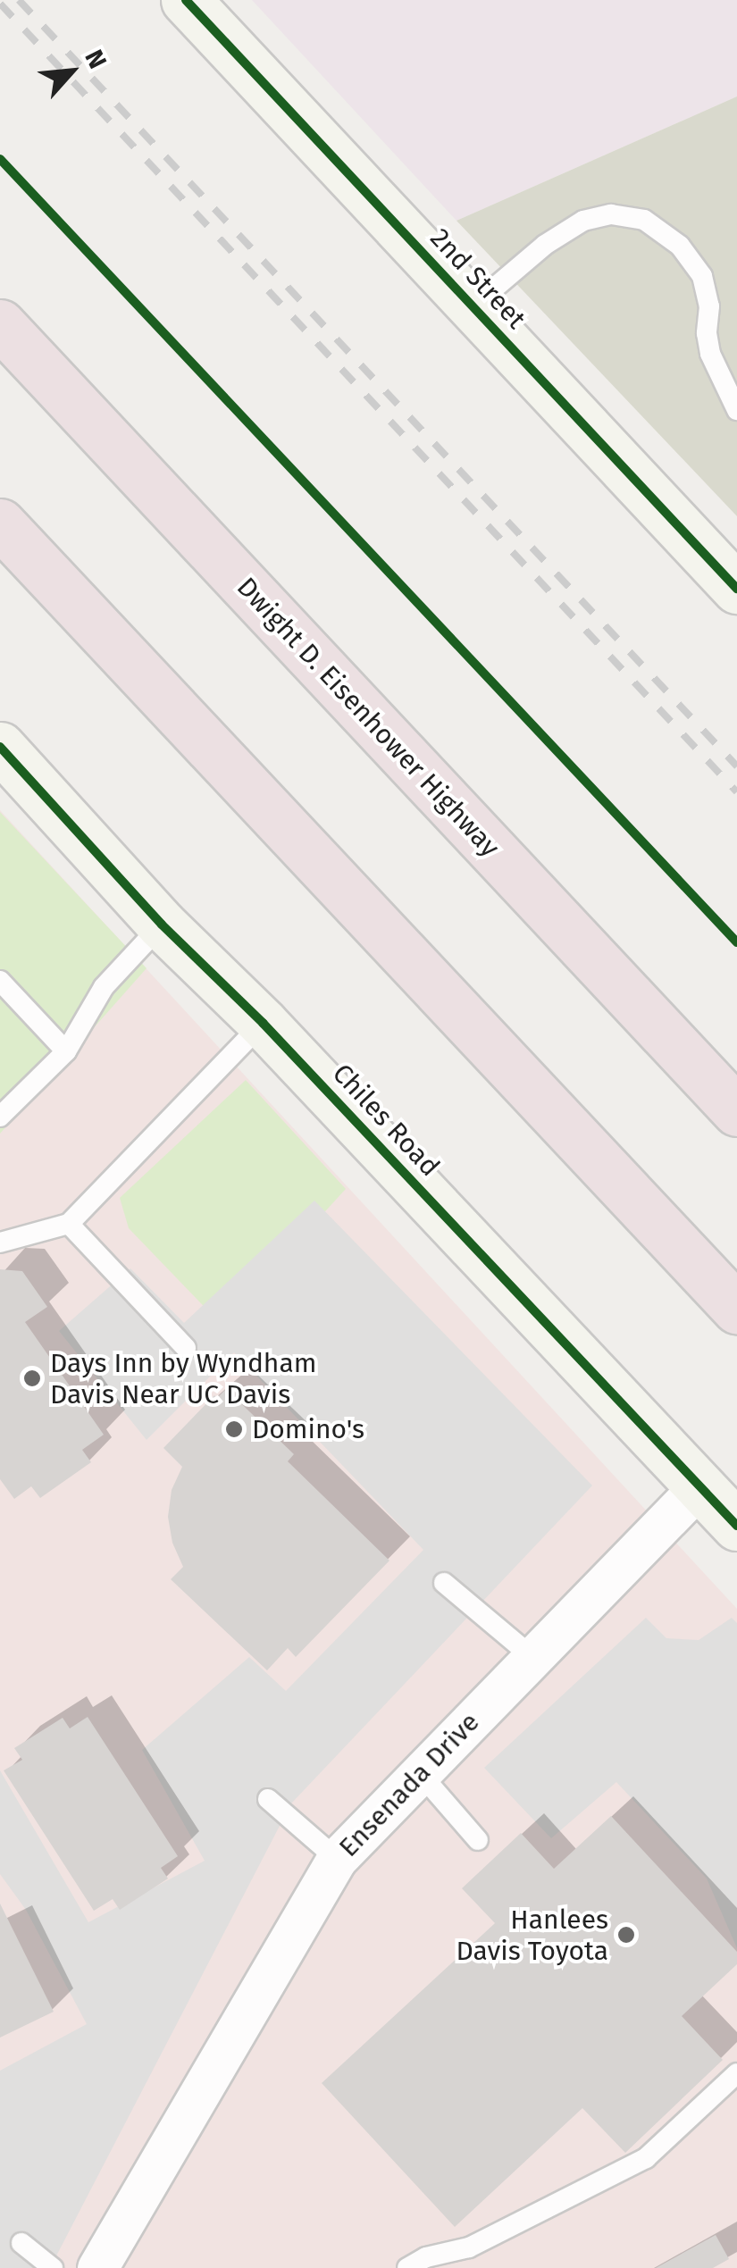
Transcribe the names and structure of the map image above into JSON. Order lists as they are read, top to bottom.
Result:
{
  "streets": {
    "highway": ["Dwight D. Eisenhower Highway"],
    "street": ["2nd Street", "Chiles Road", "Ensenada Drive"]
  },
  "crossings": [
    ["Chiles Road", "Ensenada Drive"]
  ],
  "places": ["Days Inn by Wyndham Davis Near UC Davis", "Domino's", "Hanlees Davis Toyota"],
  "north": "top right"
}
